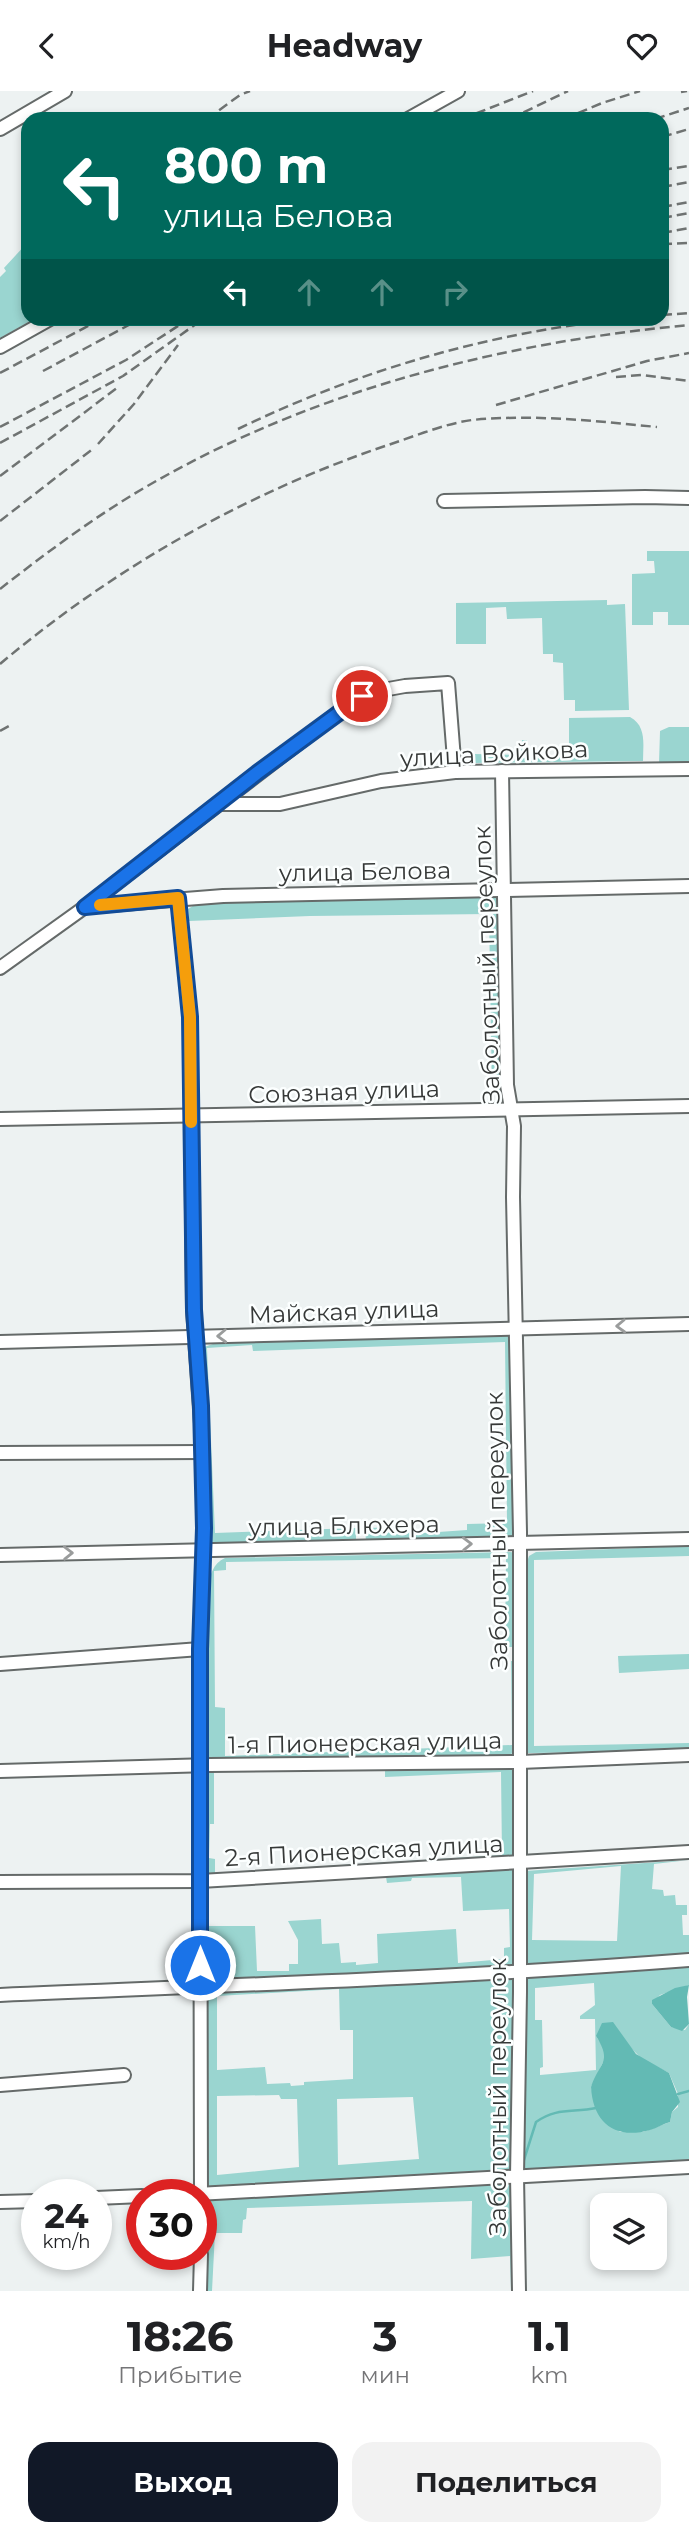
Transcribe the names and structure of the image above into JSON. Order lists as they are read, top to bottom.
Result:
{
  "streets": {
    "street": [
      "улица Войкова",
      "улица Белова",
      "Заболотный переулок",
      "Союзная улица",
      "Майская улица",
      "улица Блюхера",
      "1-я Пионерская улица",
      "2-я Пионерская улица"
    ]
  },
  "crossings": [
    ["улица Войкова", "Заболотный переулок"],
    ["улица Белова", "Заболотный переулок"],
    ["Заболотный переулок", "Союзная улица"],
    ["Заболотный переулок", "Майская улица"],
    ["Заболотный переулок", "улица Блюхера"],
    ["Заболотный переулок", "1-я Пионерская улица"],
    ["Заболотный переулок", "2-я Пионерская улица"]
  ],
  "one_way": ["Майская улица"],
  "page": {
    "header": "Headway",
    "turn": ["800 m", "улица Белова"],
    "speed": "24 km/h",
    "limit": "30",
    "eta": [
      "18:26",
      "Прибытие",
      "3",
      "мин",
      "1.1",
      "km"
    ],
    "buttons": ["Выход", "Поделиться"]
  }
}
